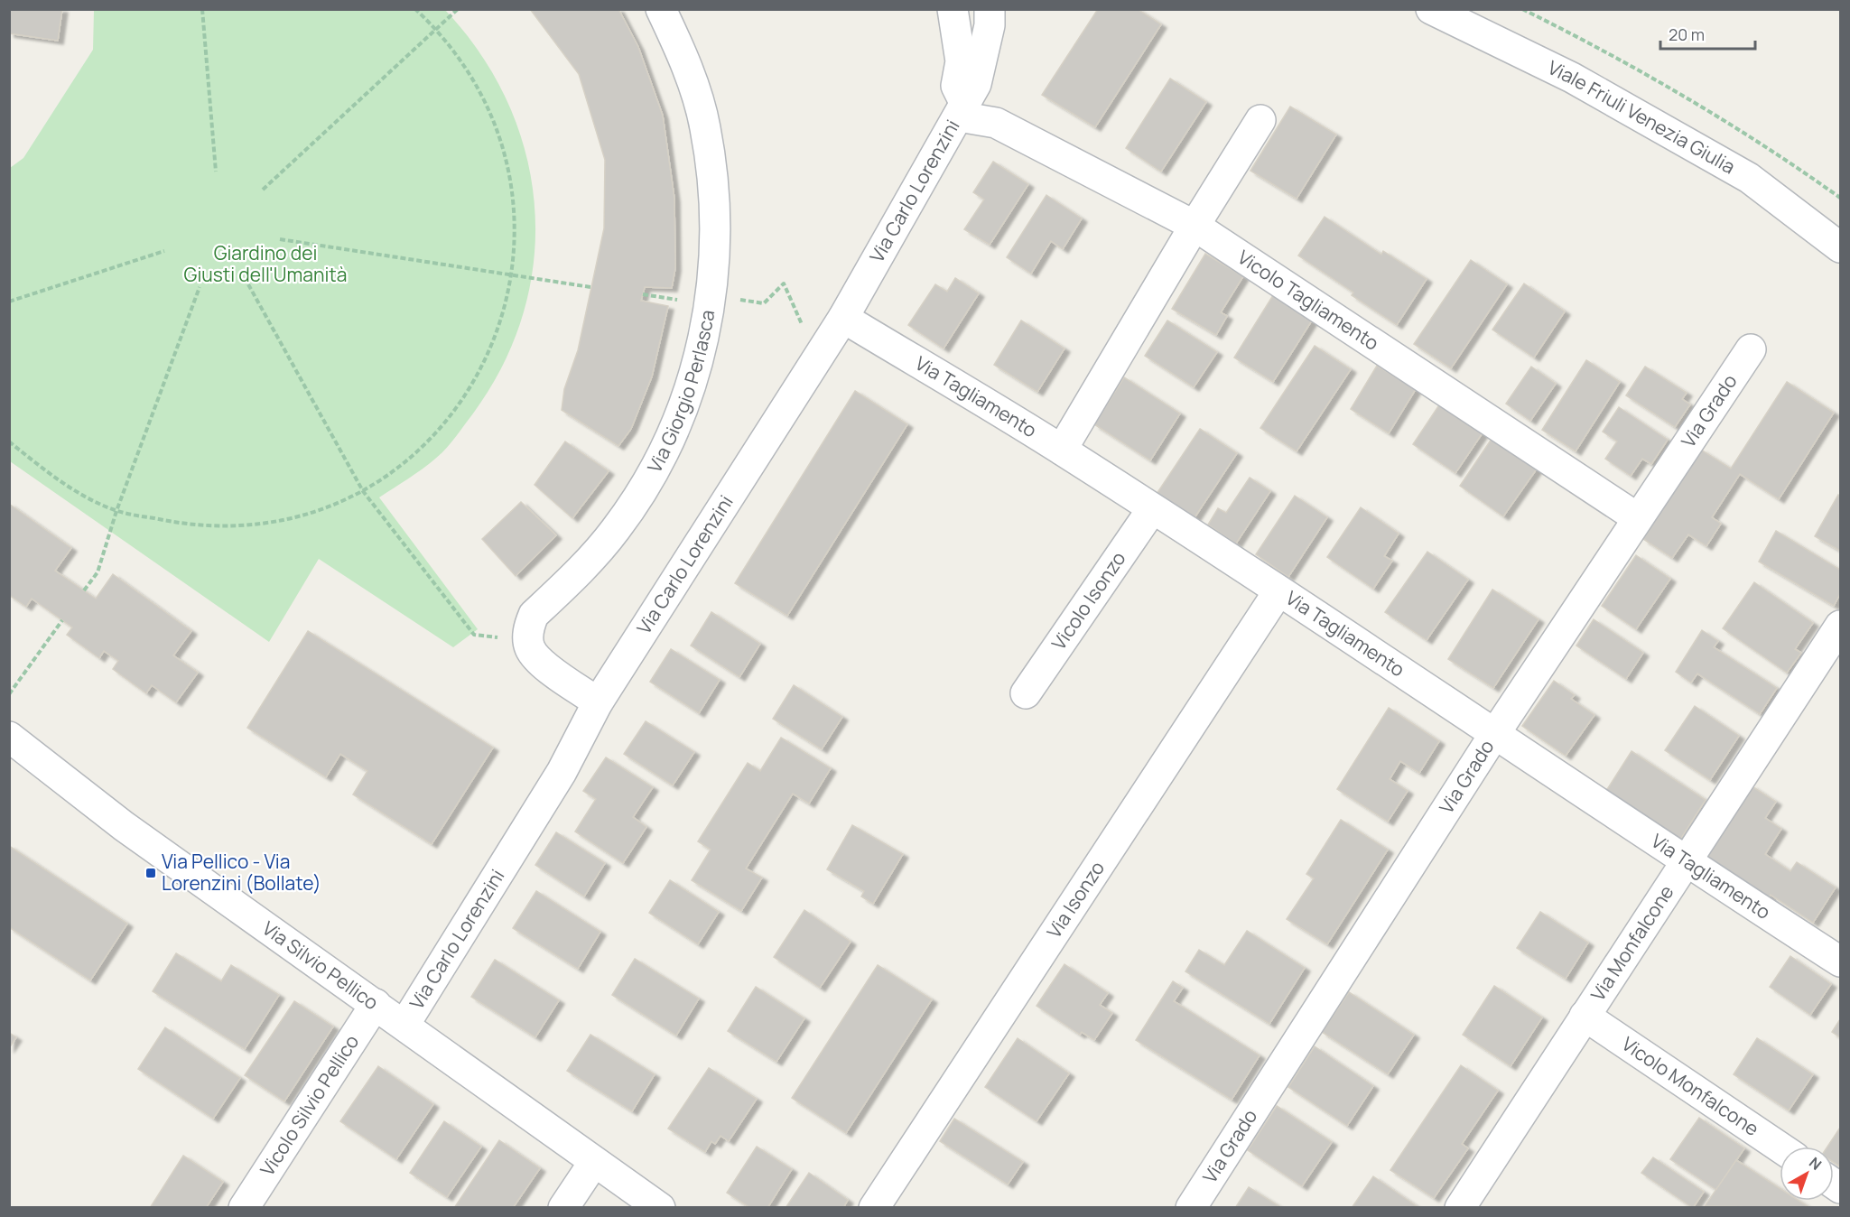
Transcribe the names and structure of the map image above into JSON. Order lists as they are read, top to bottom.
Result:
{
  "streets": {
    "street": [
      "Viale Friuli Venezia Giulia",
      "Via Carlo Lorenzini",
      "Vicolo Tagliamento",
      "Via Giorgio Perlasca",
      "Via Tagliamento",
      "Via Grado",
      "Vicolo Isonzo",
      "Via Isonzo",
      "Via Monfalcone",
      "Via Silvio Pellico",
      "Vicolo Monfalcone",
      "Vicolo Silvio Pellico"
    ]
  },
  "crossings": [
    ["Via Carlo Lorenzini", "Vicolo Tagliamento"],
    ["Via Carlo Lorenzini", "Via Tagliamento"],
    ["Via Carlo Lorenzini", "Via Silvio Pellico"],
    ["Vicolo Tagliamento", "Via Grado"],
    ["Via Tagliamento", "Via Grado"],
    ["Via Tagliamento", "Vicolo Isonzo"],
    ["Via Tagliamento", "Via Isonzo"],
    ["Via Tagliamento", "Via Monfalcone"],
    ["Via Monfalcone", "Vicolo Monfalcone"],
    ["Via Silvio Pellico", "Vicolo Silvio Pellico"]
  ],
  "parks": ["Giardino dei Giusti dell'Umanità"],
  "places": {
    "transit": ["Via Pellico - Via Lorenzini (Bollate)"]
  },
  "scale_bar": "20 m",
  "north": "top right"
}
